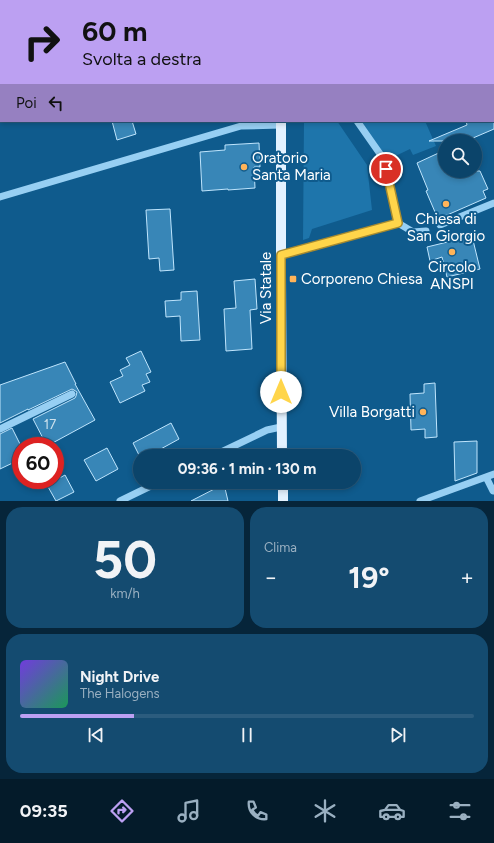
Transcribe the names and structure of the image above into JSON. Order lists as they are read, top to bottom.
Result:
{
  "streets": {
    "main road": ["Via Statale"]
  },
  "places": {
    "other": [
      "Oratorio Santa Maria",
      "Chiesa di San Giorgio",
      "Circolo ANSPI",
      "Villa Borgatti"
    ],
    "transit": ["Corporeno Chiesa"]
  },
  "house_numbers": ["17"],
  "page": {
    "turn": ["60 m", "Svolta a destra"],
    "then": "Poi",
    "limit": "60",
    "trip": "09:36 · 1 min · 130 m",
    "tile": [
      ["50", "km/h"],
      "Clima"
    ],
    "heat": ["−", "19°", "+"],
    "song": ["Night Drive", "The Halogens"],
    "tabs": "09:35"
  }
}
